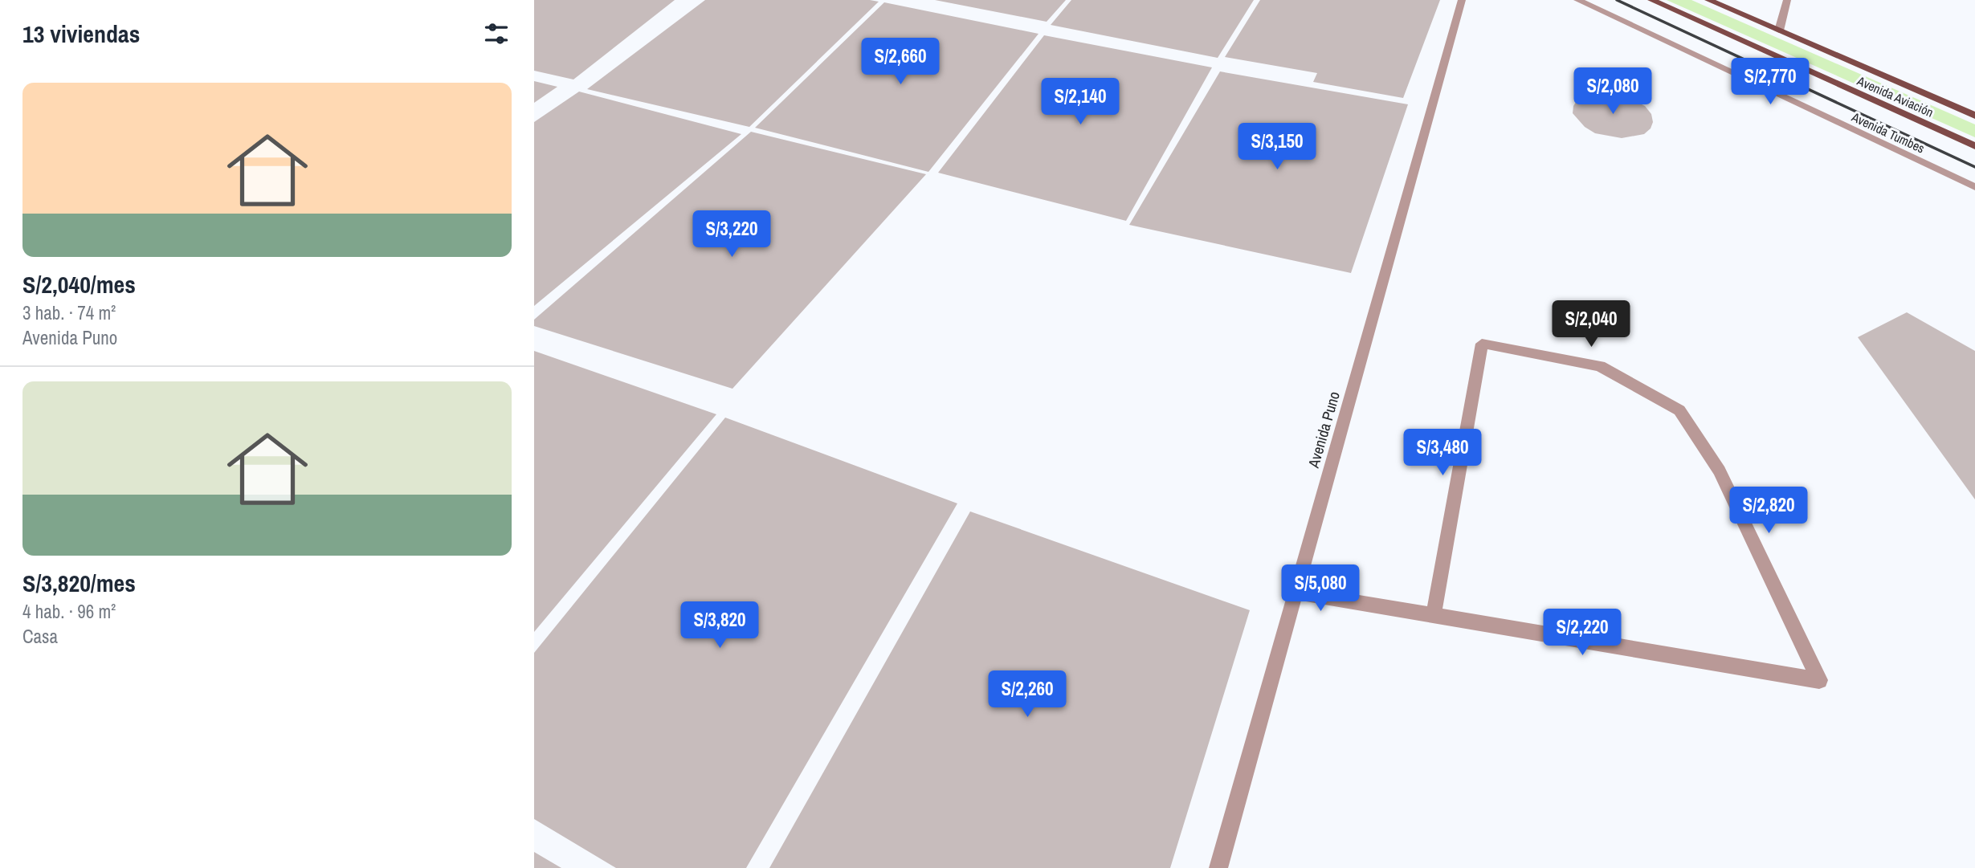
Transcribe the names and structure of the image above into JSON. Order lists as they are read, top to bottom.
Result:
{
  "streets": {
    "main road": ["Avenida Aviación"],
    "street": ["Avenida Tumbes", "Avenida Puno"]
  },
  "page": {
    "heading": "13 viviendas",
    "price": [
      "S/2,660",
      "S/2,770",
      "S/2,080",
      "S/2,140",
      "S/3,150",
      "S/3,220",
      "S/2,040",
      "S/3,480",
      "S/2,820",
      "S/5,080",
      "S/3,820",
      "S/2,220",
      "S/2,260"
    ],
    "list": [
      {
        "name": "S/2,040/mes",
        "note": "3 hab. · 74 m² · Avenida Puno"
      },
      {
        "name": "S/3,820/mes",
        "note": "4 hab. · 96 m² · Casa"
      }
    ]
  }
}
